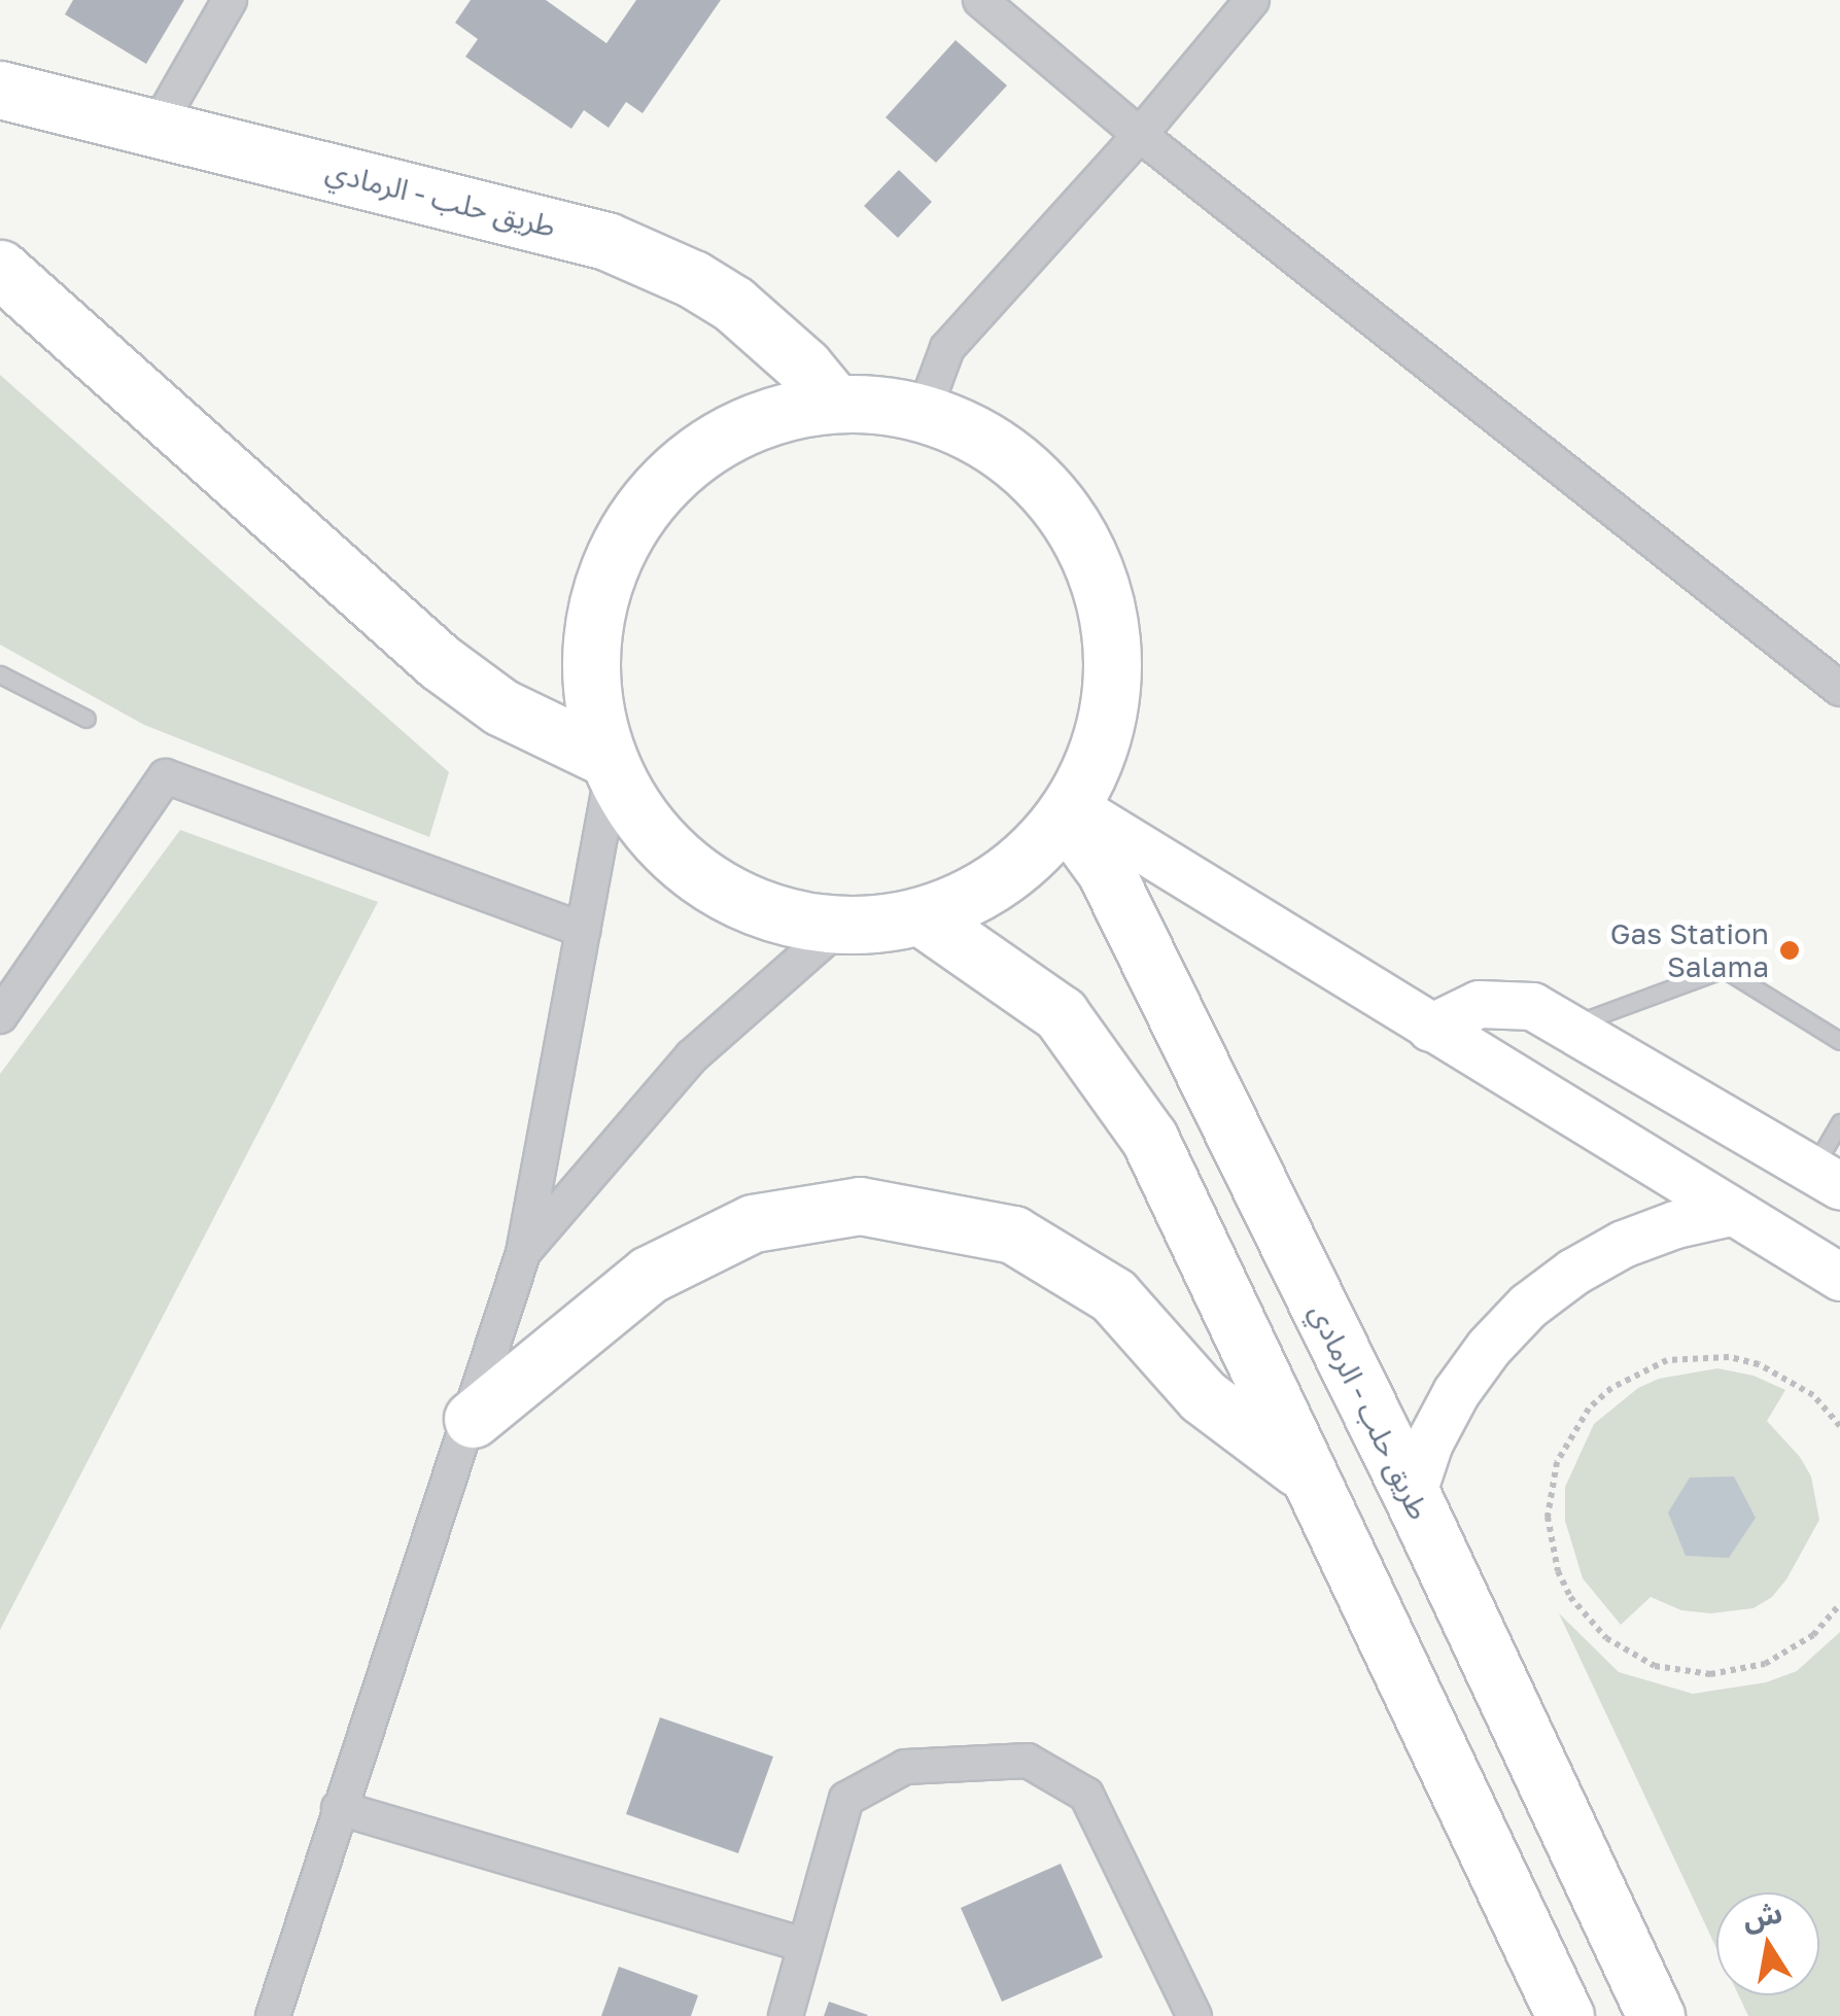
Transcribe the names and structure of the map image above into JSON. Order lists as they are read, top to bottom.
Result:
{
  "streets": {
    "highway": ["طريق حلب - الرمادي"]
  },
  "places": ["Gas Station Salama"],
  "north": "top"
}
